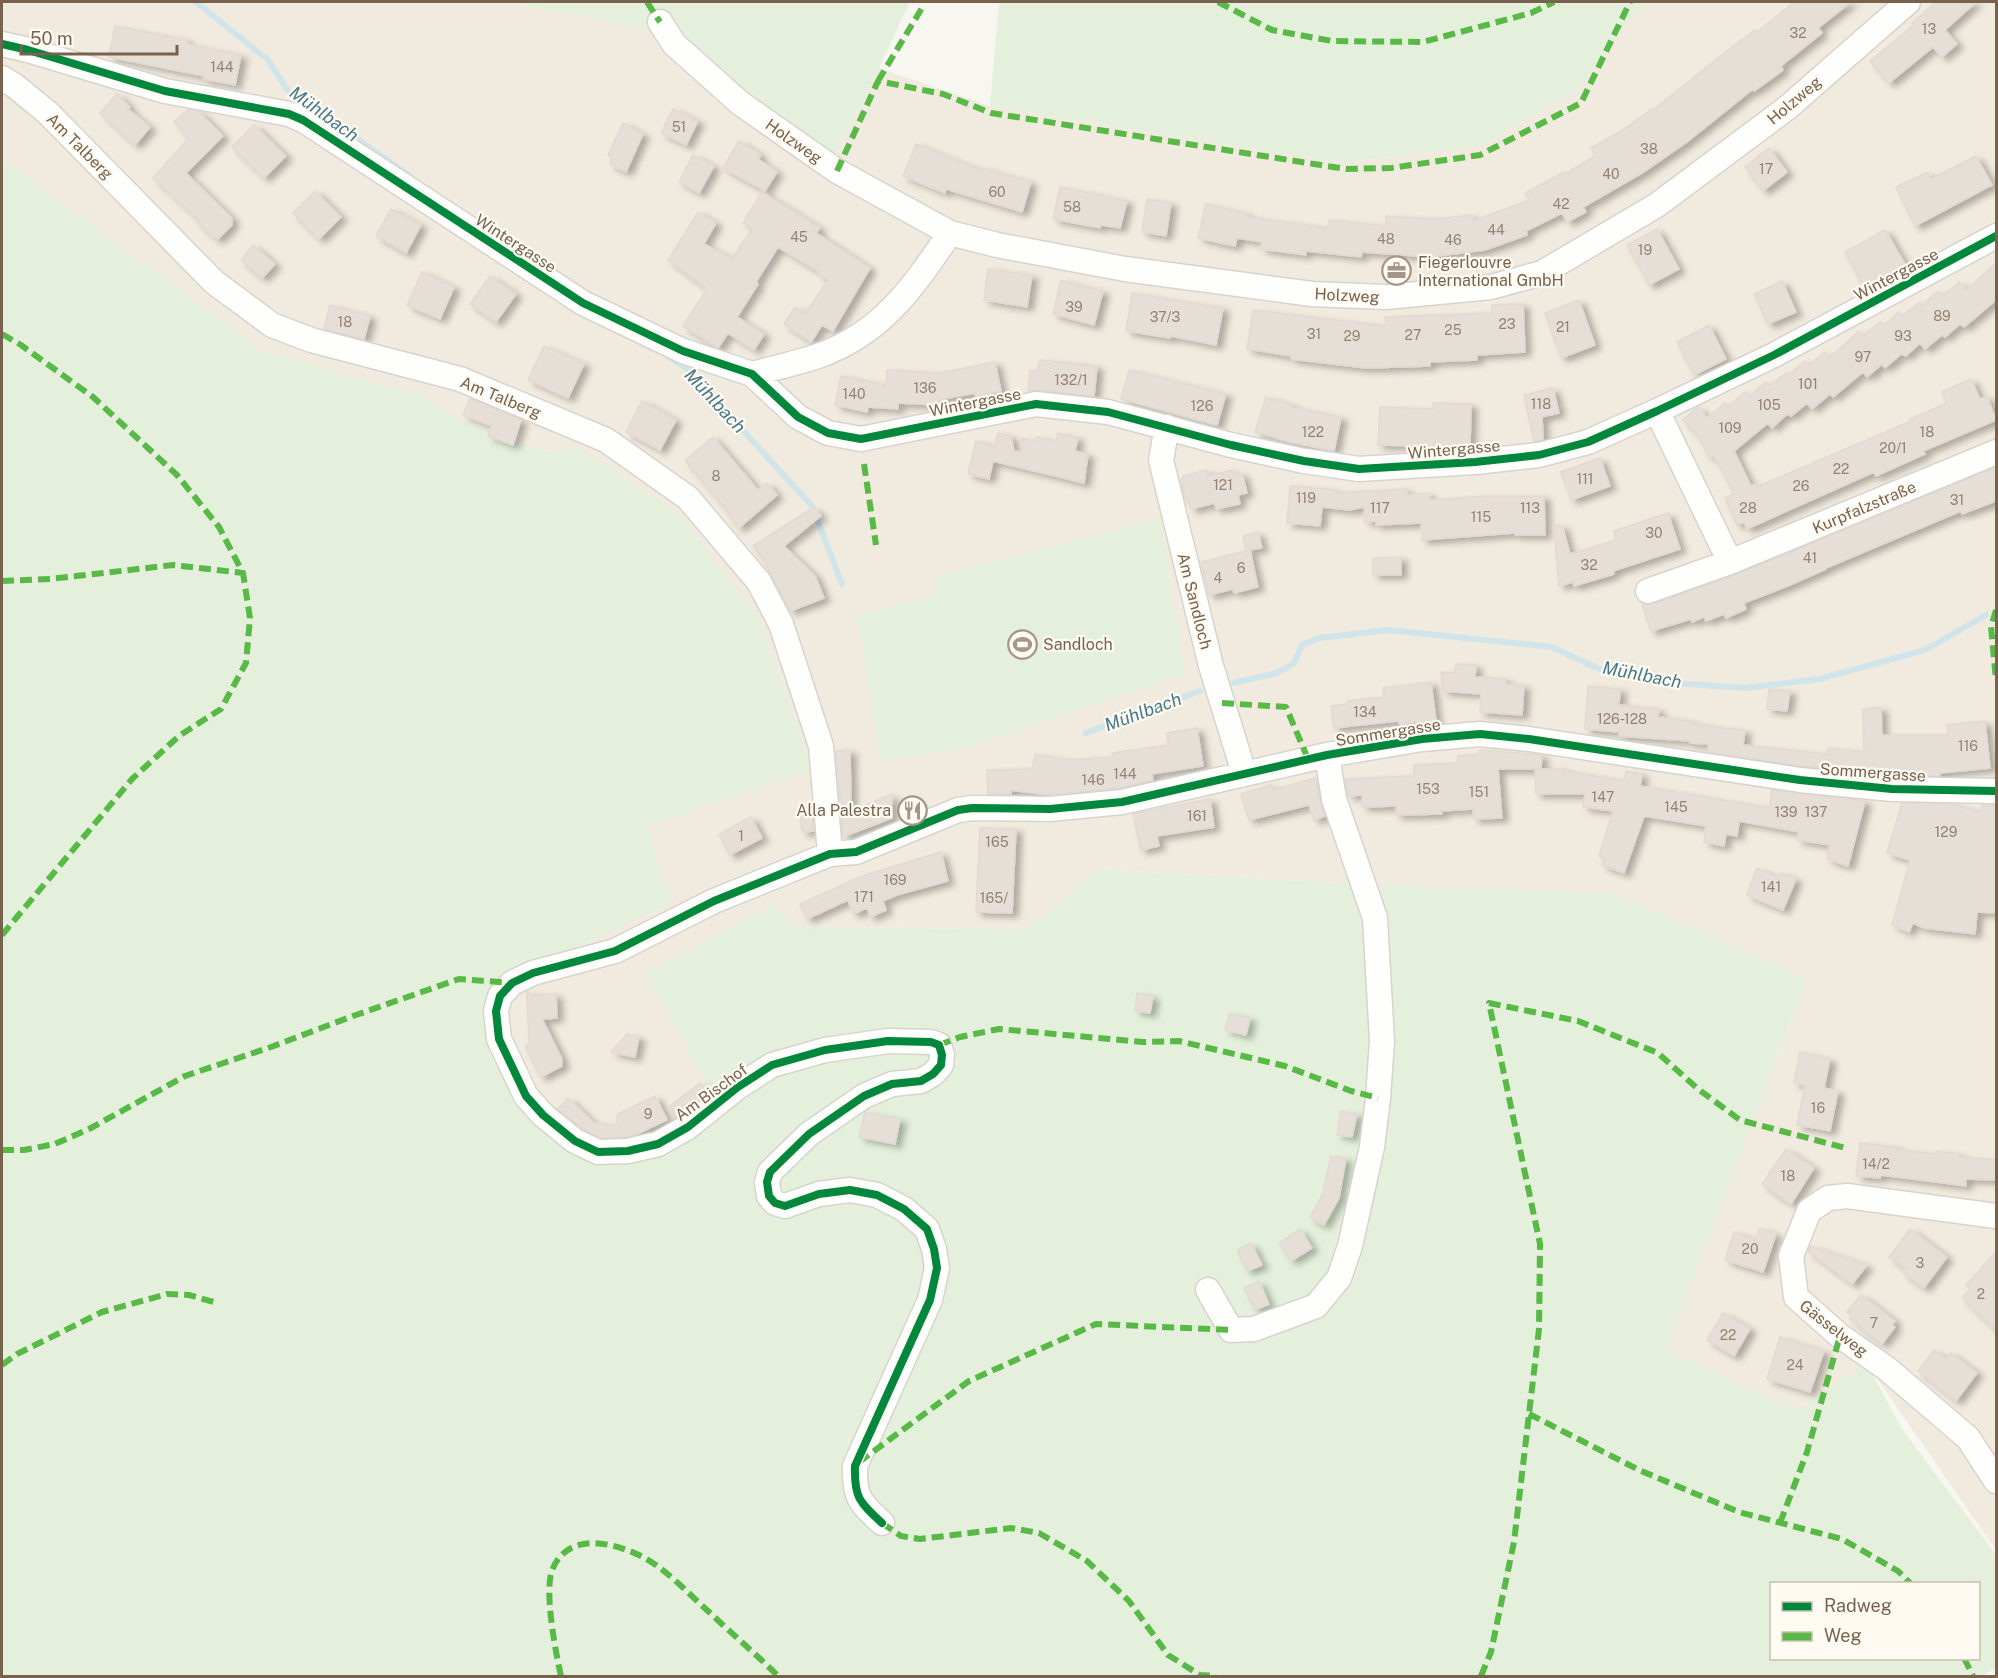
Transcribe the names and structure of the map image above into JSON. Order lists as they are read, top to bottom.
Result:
{
  "streets": {
    "street": [
      "Holzweg",
      "Am Talberg",
      "Wintergasse",
      "Kurpfalzstraße",
      "Am Sandloch",
      "Sommergasse",
      "Am Bischof",
      "Gässelweg"
    ]
  },
  "crossings": [
    ["Am Talberg", "Sommergasse"],
    ["Am Talberg", "Am Bischof"],
    ["Wintergasse", "Am Sandloch"],
    ["Am Sandloch", "Sommergasse"],
    ["Sommergasse", "Am Bischof"]
  ],
  "water": ["Mühlbach"],
  "places": {
    "office": ["Fiegerlouvre International GmbH"],
    "sports": ["Sandloch"],
    "restaurant": ["Alla Palestra"]
  },
  "house_numbers": [
    "13",
    "32",
    "144",
    "51",
    "38",
    "17",
    "40",
    "60",
    "42",
    "58",
    "44",
    "45",
    "48",
    "46",
    "19",
    "39",
    "89",
    "37/3",
    "18",
    "23",
    "21",
    "25",
    "31",
    "27",
    "29",
    "93",
    "97",
    "132/1",
    "101",
    "136",
    "140",
    "118",
    "105",
    "126",
    "109",
    "122",
    "18",
    "20/1",
    "22",
    "8",
    "111",
    "121",
    "26",
    "119",
    "31",
    "117",
    "113",
    "28",
    "115",
    "30",
    "41",
    "32",
    "6",
    "4",
    "134",
    "126-128",
    "116",
    "144",
    "146",
    "153",
    "151",
    "147",
    "145",
    "139",
    "137",
    "161",
    "129",
    "1",
    "165",
    "169",
    "141",
    "171",
    "165/",
    "16",
    "9",
    "14/2",
    "18",
    "20",
    "3",
    "2",
    "7",
    "22",
    "24"
  ],
  "legend": ["Radweg", "Weg"],
  "scale_bar": "50 m"
}
